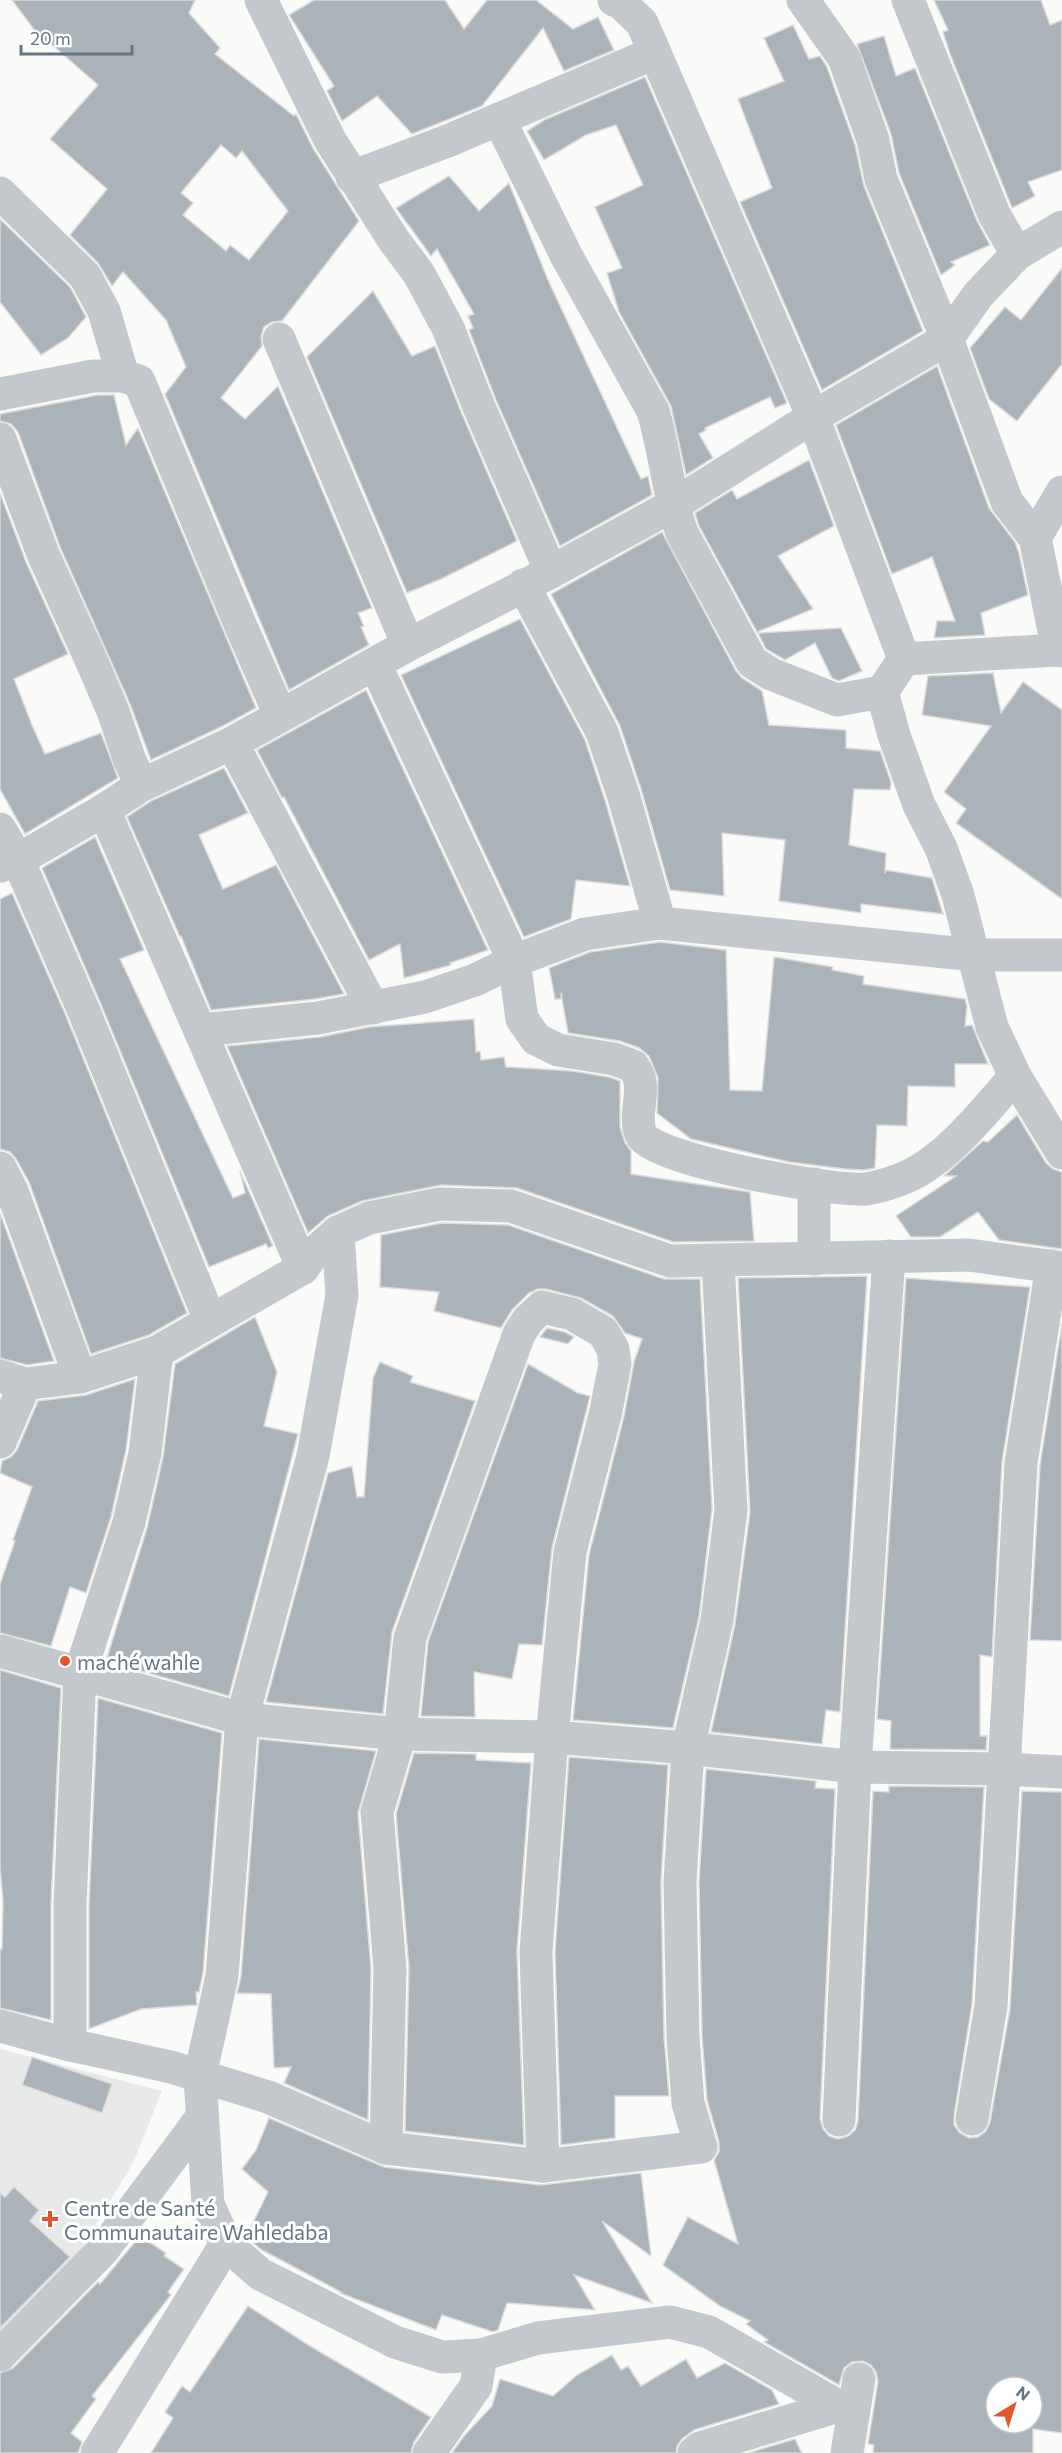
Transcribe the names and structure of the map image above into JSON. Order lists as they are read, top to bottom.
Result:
{
  "places": {
    "other": ["maché wahle"],
    "health": ["Centre de Santé Communautaire Wahledaba"]
  },
  "scale_bar": "20 m",
  "north": "top right"
}
